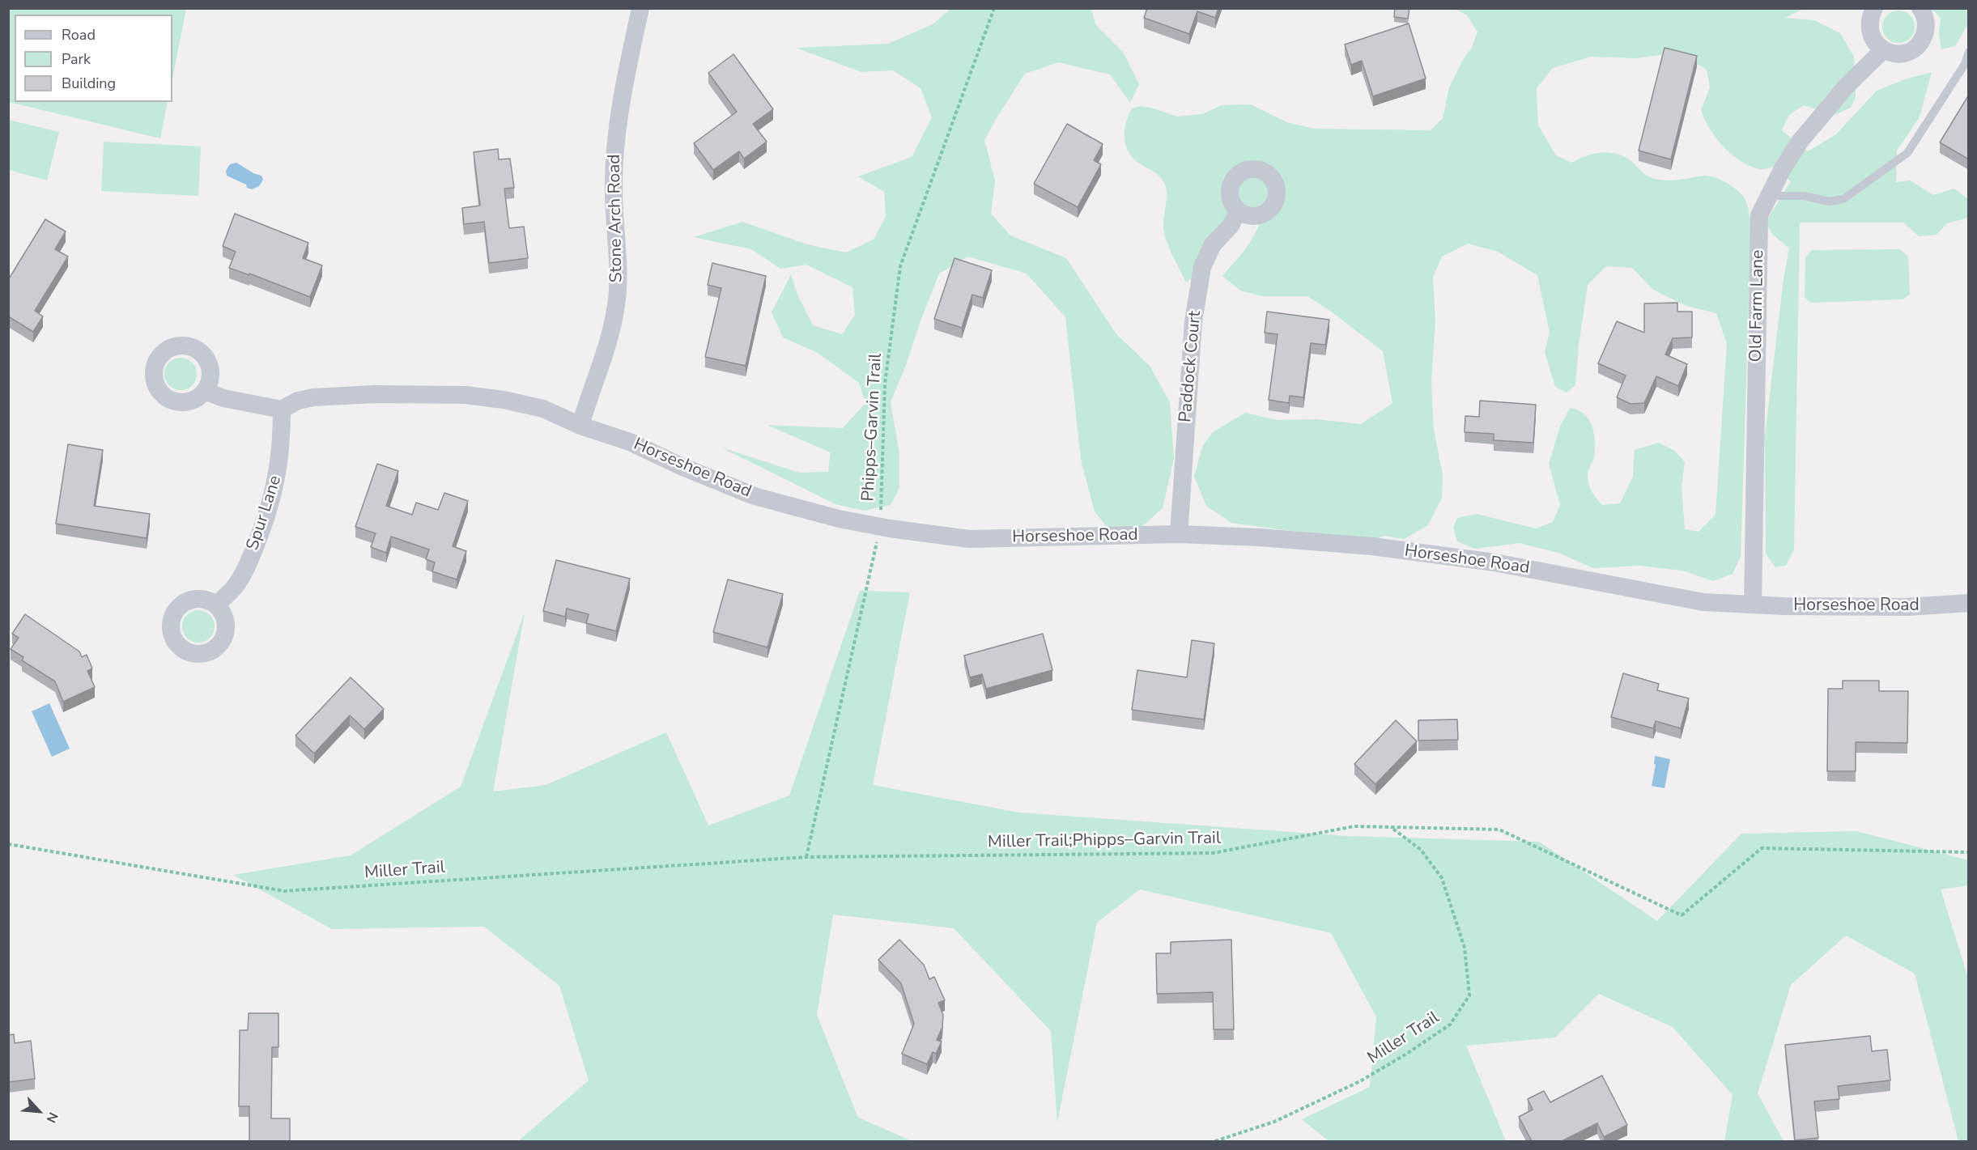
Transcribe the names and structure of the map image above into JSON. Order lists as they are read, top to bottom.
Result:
{
  "streets": {
    "street": [
      "Stone Arch Road",
      "Old Farm Lane",
      "Paddock Court",
      "Horseshoe Road",
      "Spur Lane"
    ],
    "path": ["Phipps–Garvin Trail", "Miller Trail;Phipps–Garvin Trail", "Miller Trail"]
  },
  "crossings": [
    ["Stone Arch Road", "Horseshoe Road"],
    ["Old Farm Lane", "Horseshoe Road"],
    ["Paddock Court", "Horseshoe Road"],
    ["Phipps–Garvin Trail", "Horseshoe Road"],
    ["Phipps–Garvin Trail", "Miller Trail;Phipps–Garvin Trail"],
    ["Phipps–Garvin Trail", "Miller Trail"],
    ["Horseshoe Road", "Spur Lane"],
    ["Miller Trail;Phipps–Garvin Trail", "Miller Trail"]
  ],
  "legend": ["Road", "Park", "Building"],
  "north": "bottom right"
}
